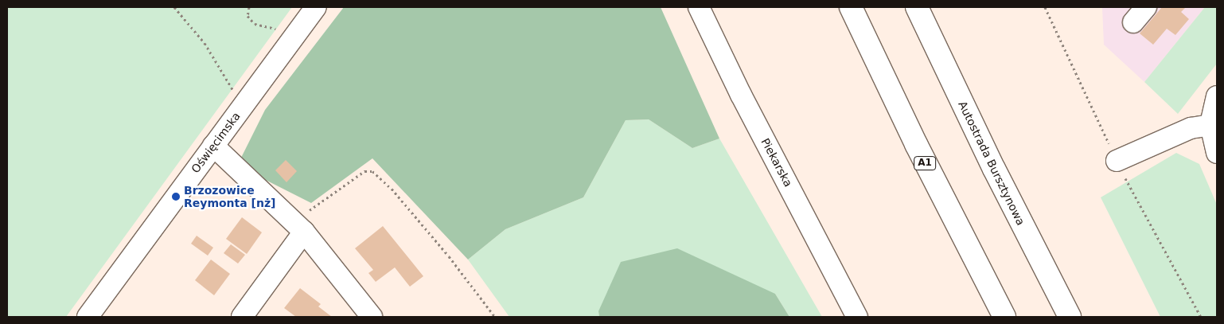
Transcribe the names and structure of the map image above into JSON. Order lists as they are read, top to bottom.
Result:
{
  "streets": {
    "highway": ["A1", "Autostrada Bursztynowa"],
    "street": ["Oświęcimska", "Piekarska"]
  },
  "places": ["Brzozowice Reymonta [nż]"]
}
